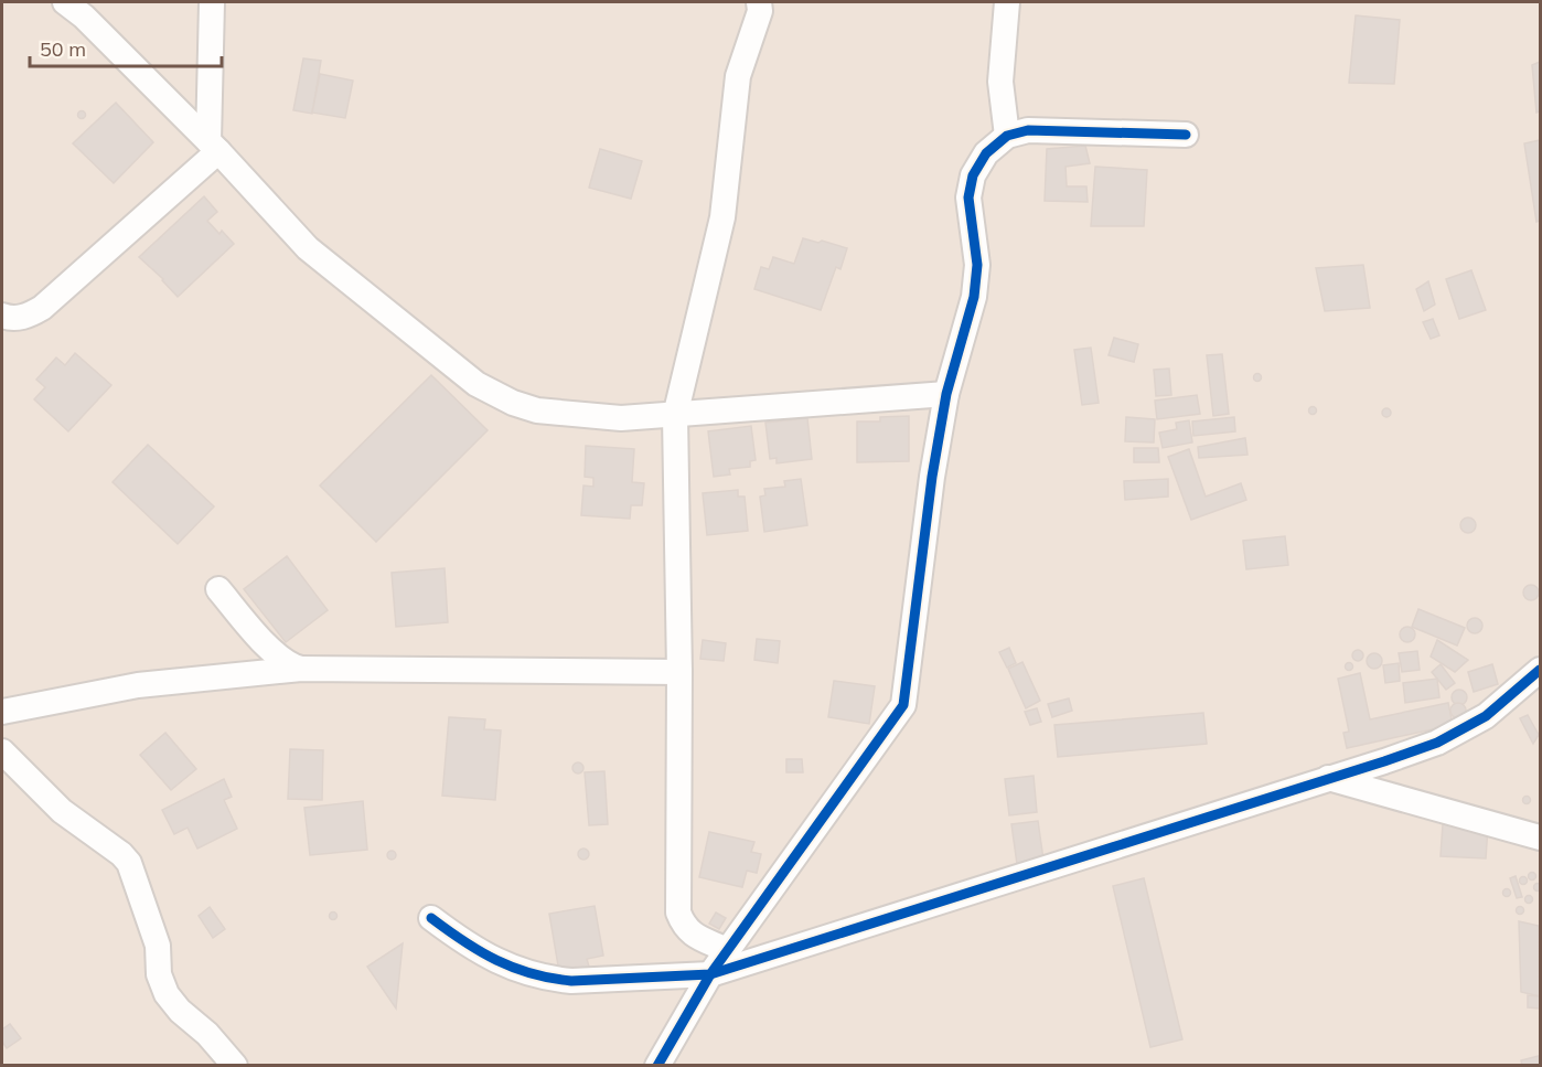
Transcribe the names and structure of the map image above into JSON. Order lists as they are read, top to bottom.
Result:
{
  "scale_bar": "50 m"
}
